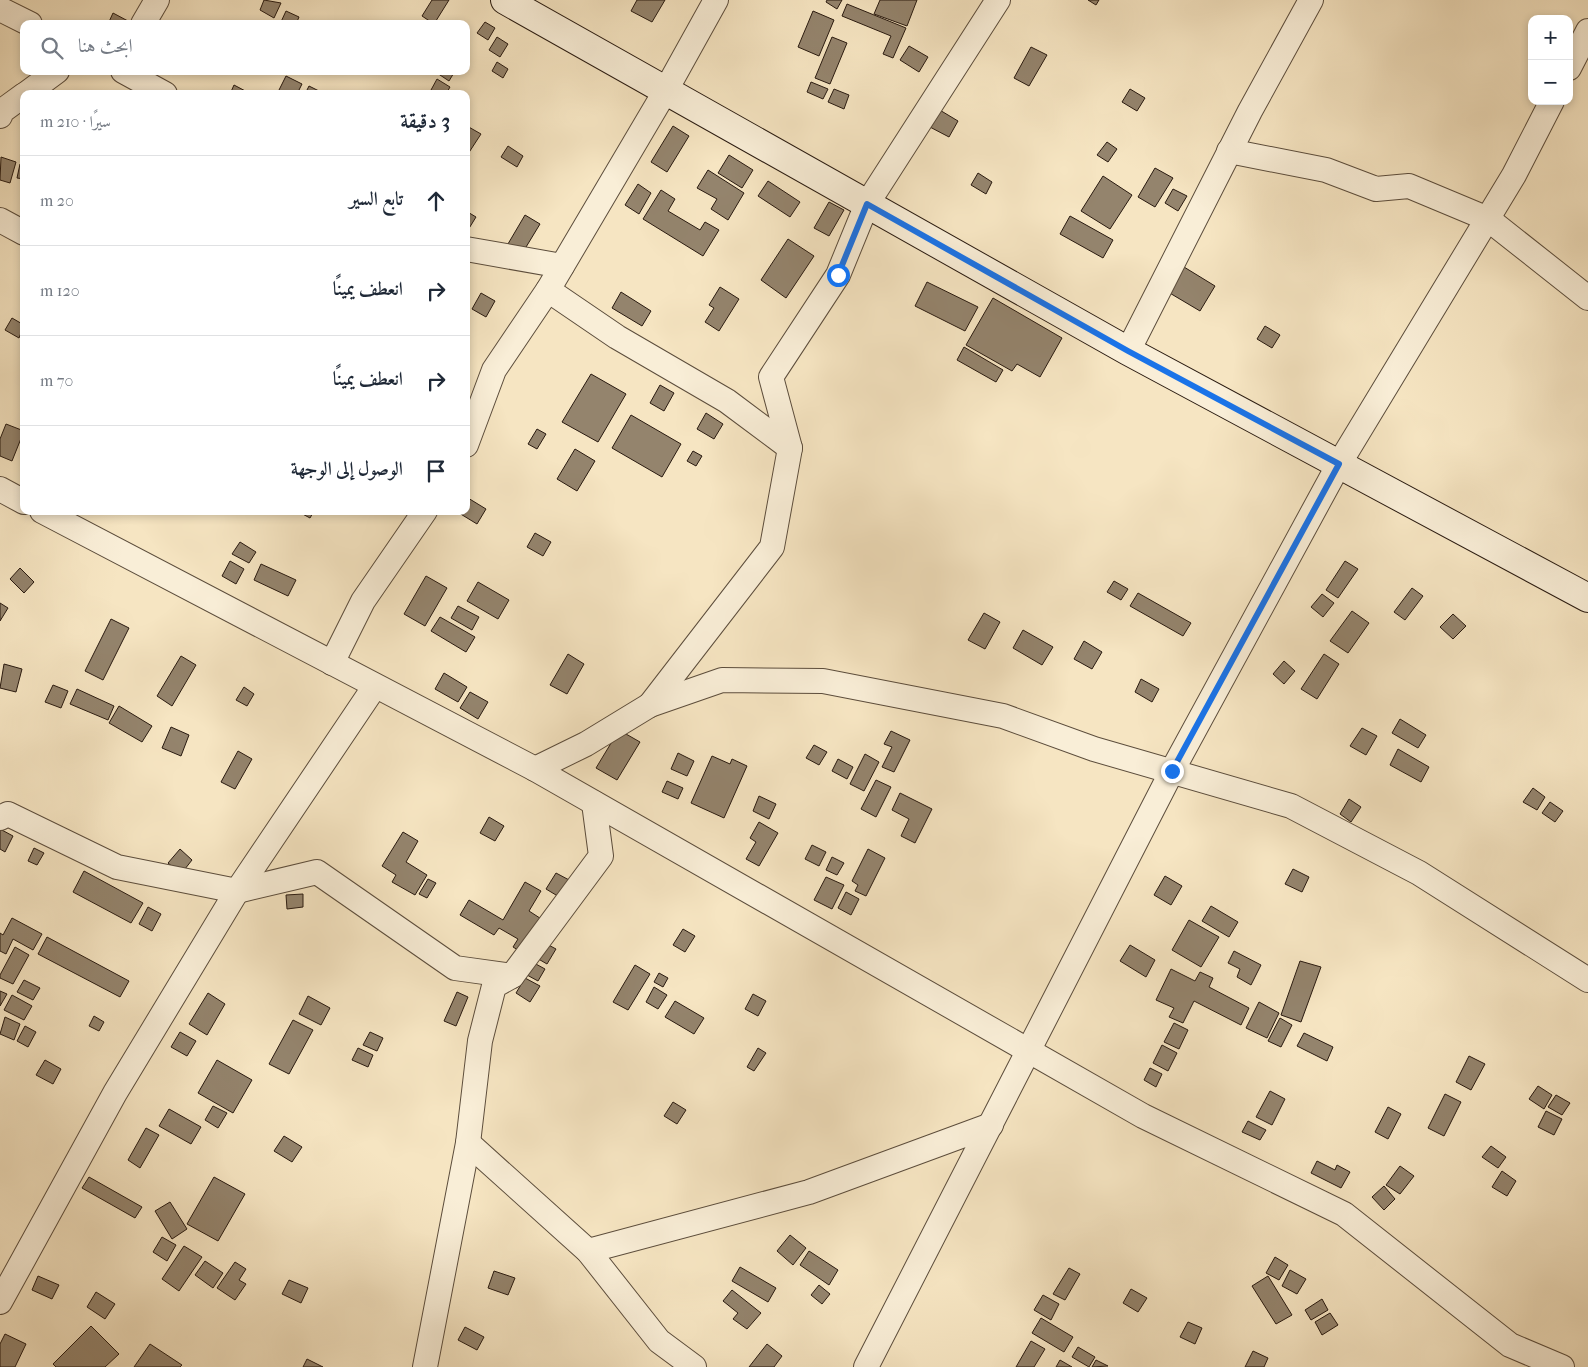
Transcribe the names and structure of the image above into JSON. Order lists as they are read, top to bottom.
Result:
{
  "page": {
    "map_buttons": ["+", "−"],
    "search": "ابحث هنا",
    "heading": ["3 دقيقة", "سيرًا · 210 m"],
    "list": [
      ["تابع السير", "20 m"],
      ["انعطف يمينًا", "120 m"],
      ["انعطف يمينًا", "70 m"],
      "الوصول إلى الوجهة"
    ]
  }
}
